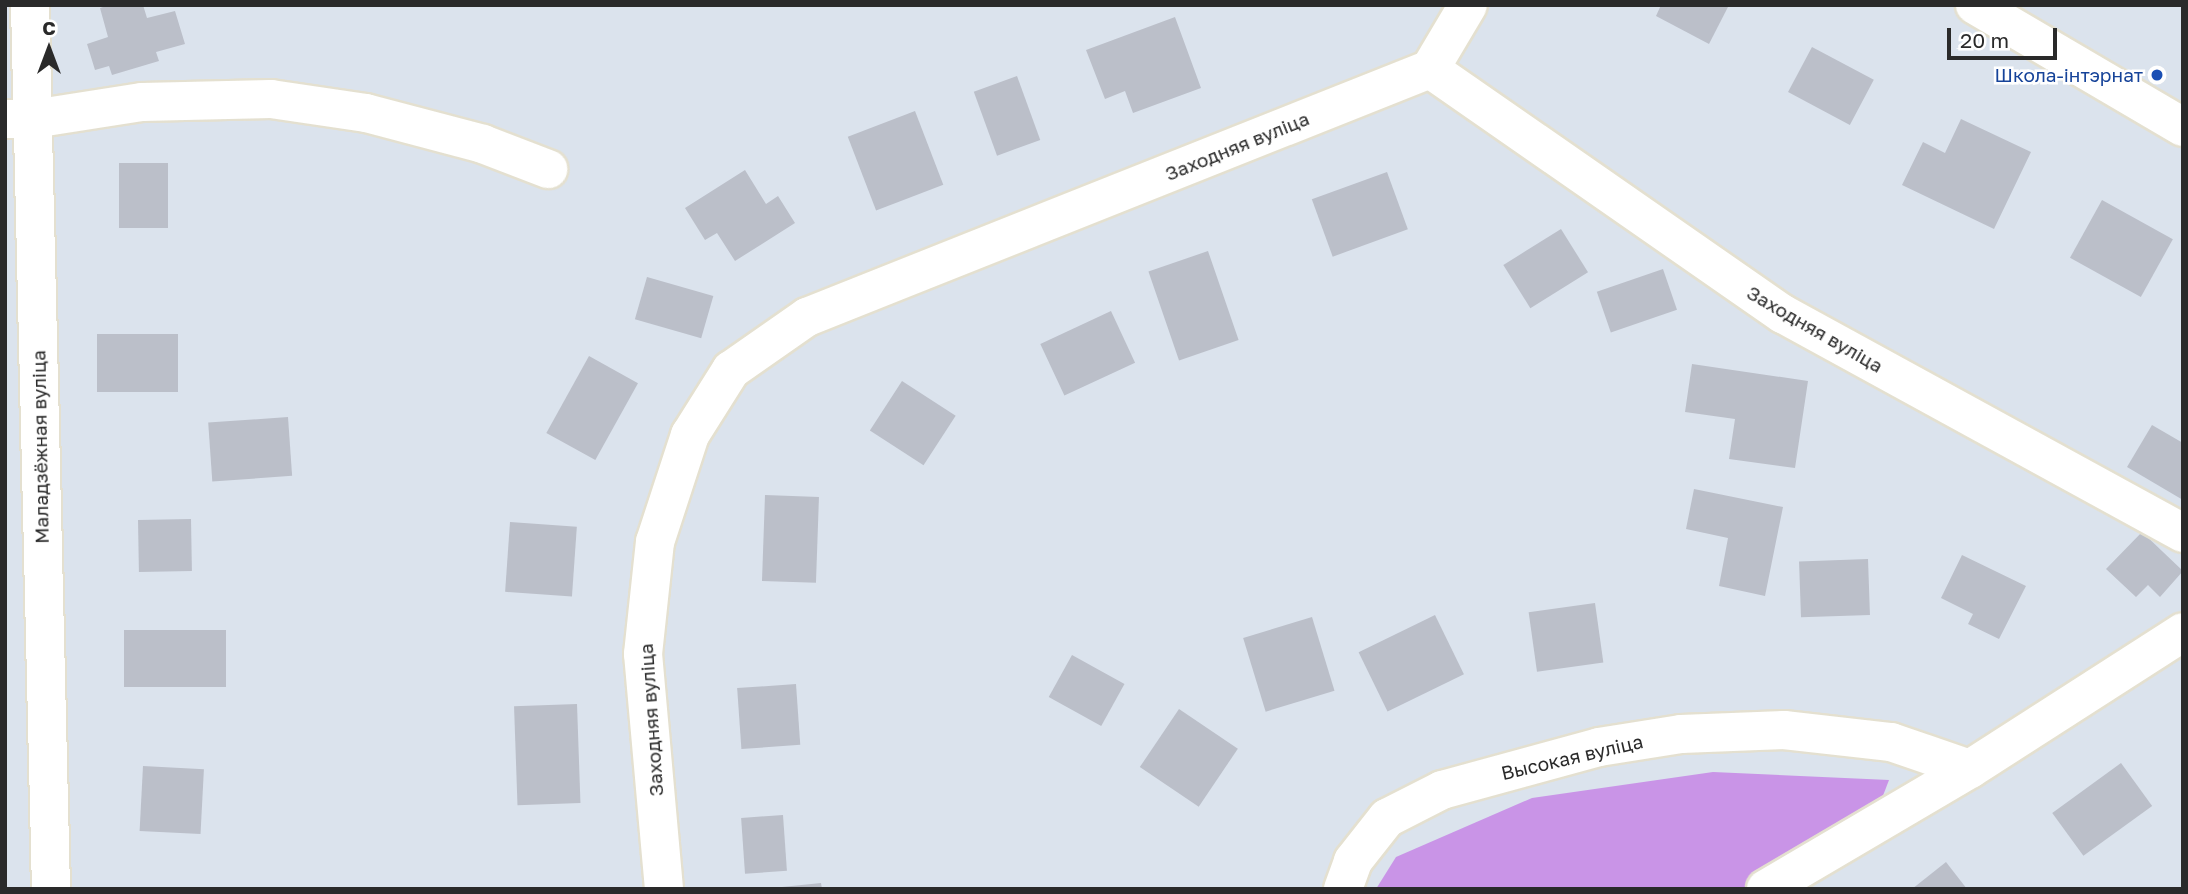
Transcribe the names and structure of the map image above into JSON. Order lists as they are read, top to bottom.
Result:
{
  "streets": {
    "street": ["Заходняя вуліца", "Маладзёжная вуліца", "Высокая вуліца"]
  },
  "places": ["Школа-інтэрнат"],
  "scale_bar": "20 m",
  "north": "top"
}
